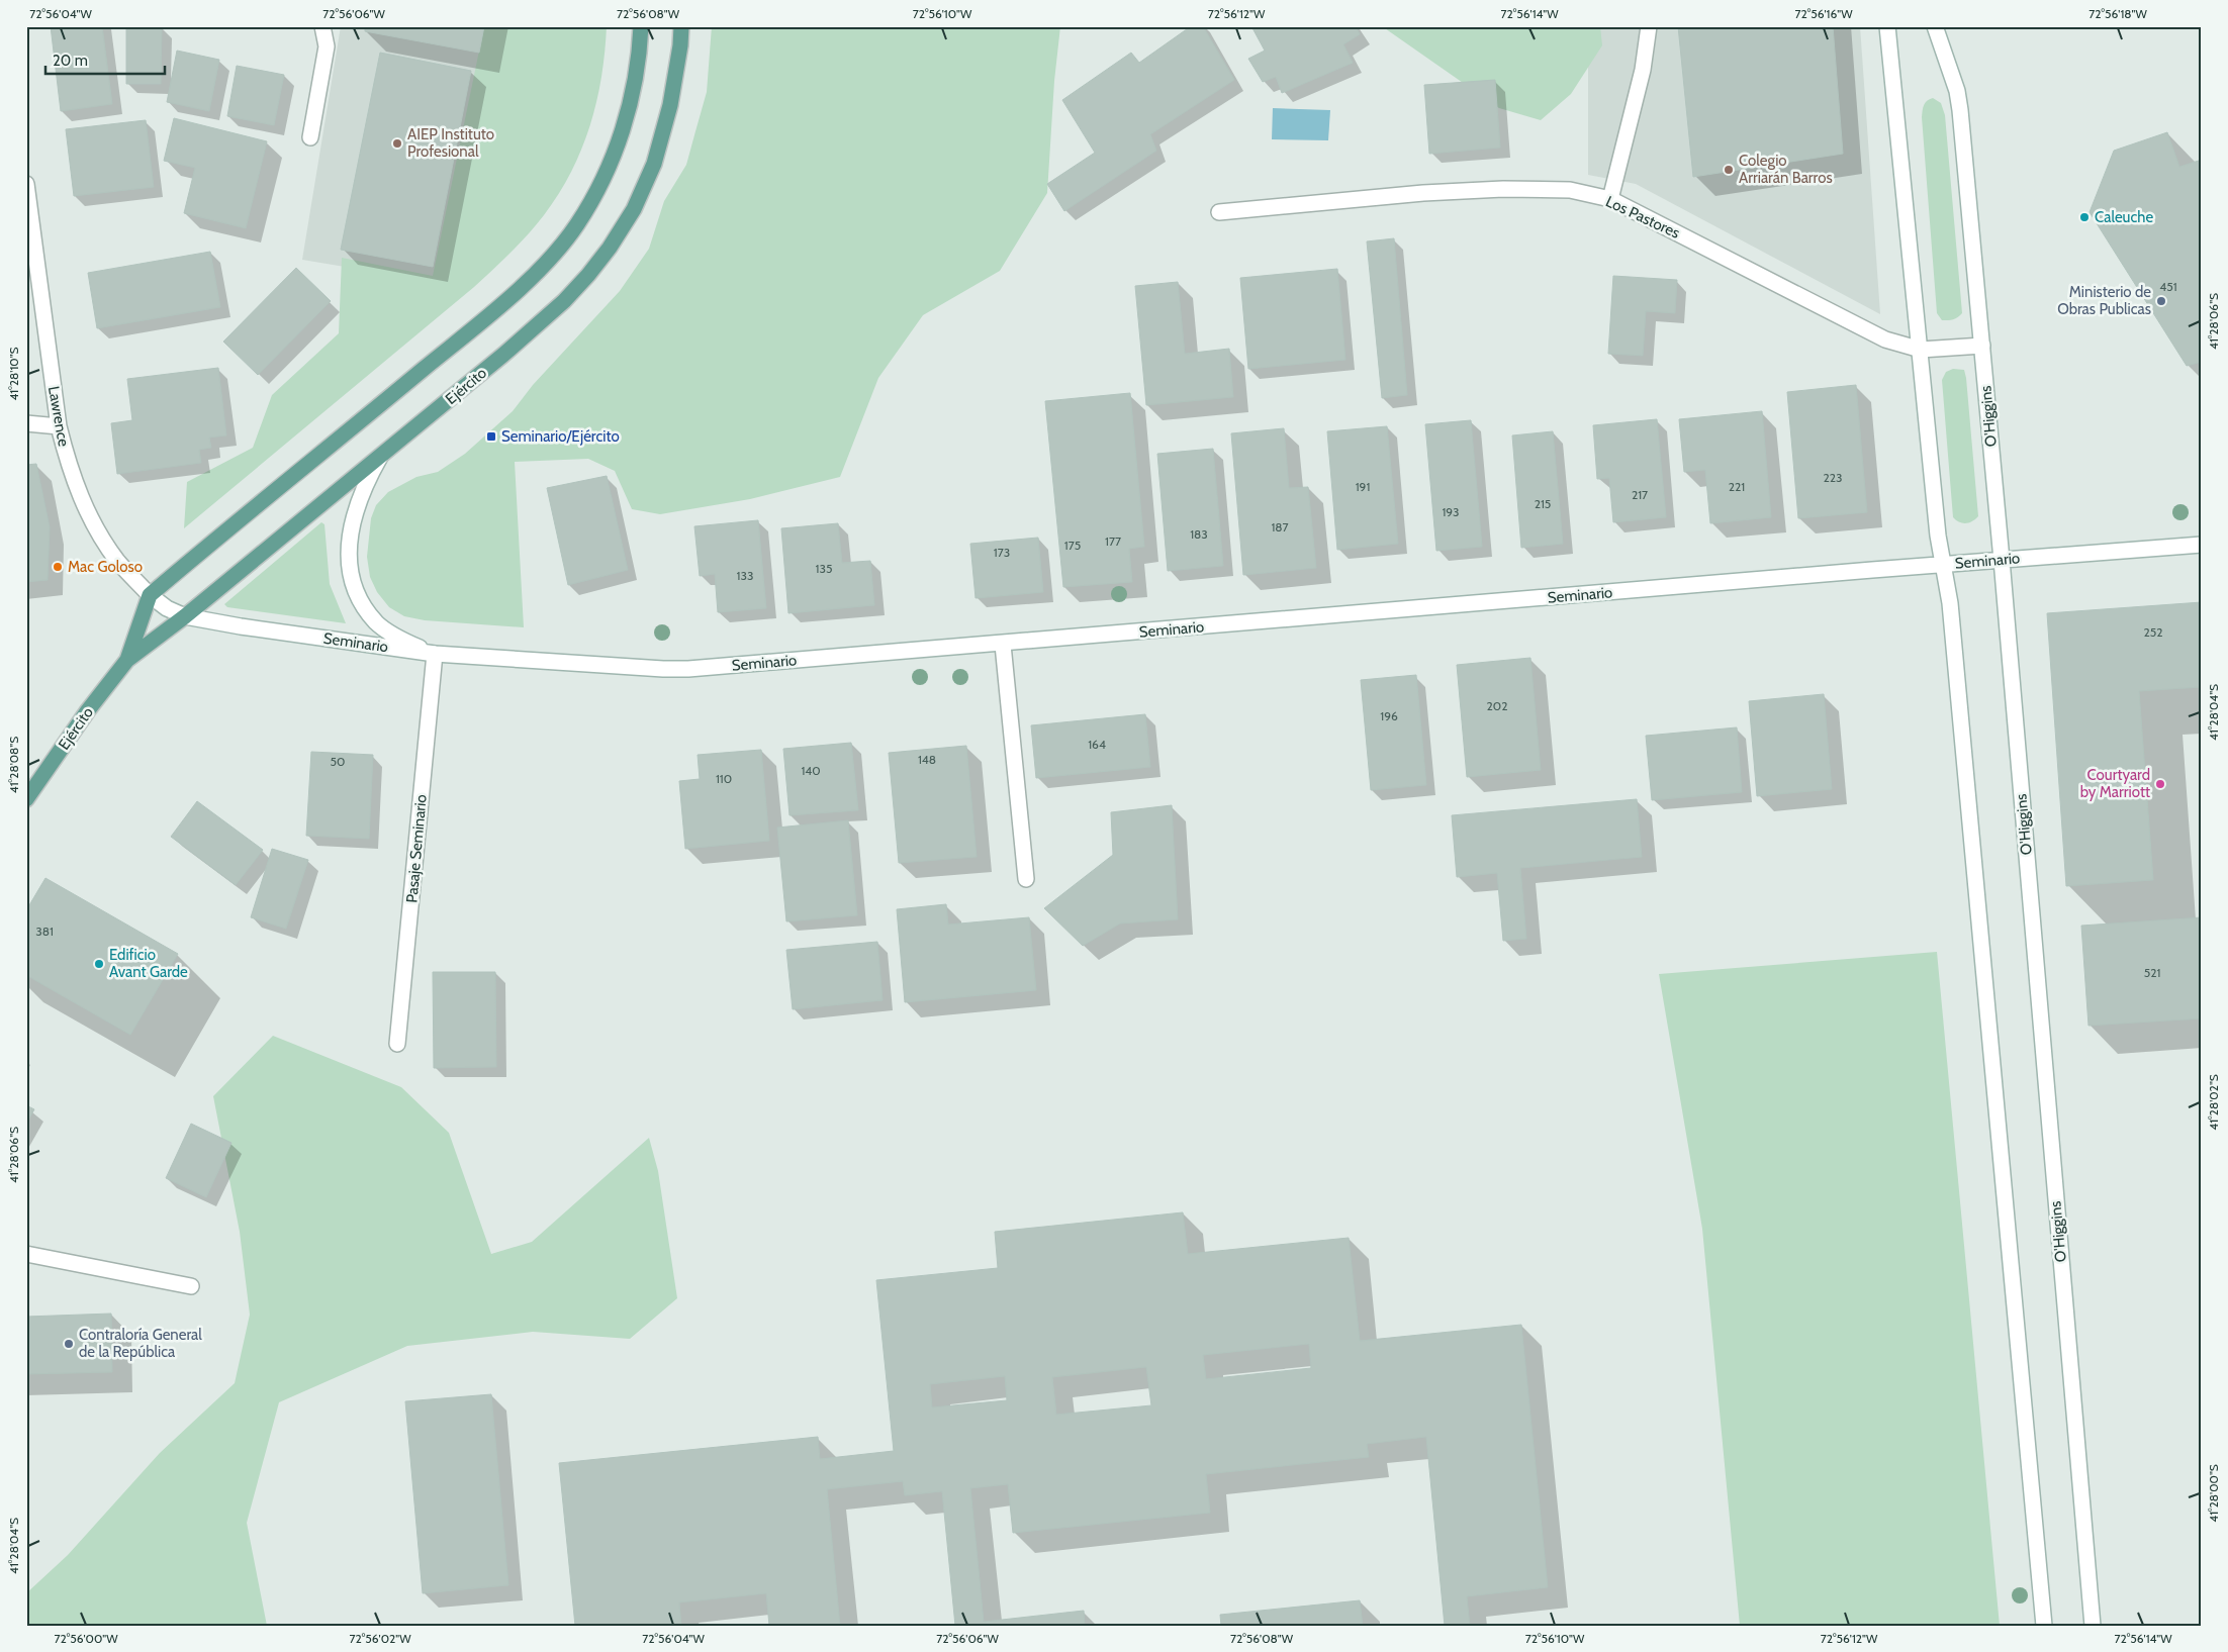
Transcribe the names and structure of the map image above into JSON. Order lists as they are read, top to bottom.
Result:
{
  "streets": {
    "main road": ["Ejército"],
    "street": [
      "Los Pastores",
      "Lawrence",
      "O'Higgins",
      "Seminario",
      "Pasaje Seminario"
    ]
  },
  "crossings": [
    ["Los Pastores", "O'Higgins"],
    ["Ejército", "Lawrence"],
    ["Ejército", "Seminario"],
    ["Lawrence", "Seminario"],
    ["O'Higgins", "Seminario"],
    ["Seminario", "Pasaje Seminario"]
  ],
  "places": {
    "other": [
      "AIEP Instituto Profesional",
      "Colegio Arriarán Barros",
      "Caleuche",
      "Ministerio de Obras Publicas",
      "Mac Goloso",
      "Courtyard by Marriott",
      "Edificio Avant Garde",
      "Contraloría General de la República"
    ],
    "transit": ["Seminario/Ejército"]
  },
  "house_numbers": [
    "451",
    "223",
    "191",
    "221",
    "217",
    "215",
    "193",
    "187",
    "183",
    "177",
    "175",
    "173",
    "135",
    "133",
    "252",
    "202",
    "196",
    "164",
    "148",
    "50",
    "140",
    "110",
    "381",
    "521"
  ],
  "scale_bar": "20 m",
  "coordinates": [
    "72°56'04\"W",
    "72°56'06\"W",
    "72°56'08\"W",
    "72°56'10\"W",
    "72°56'12\"W",
    "72°56'14\"W",
    "72°56'16\"W",
    "72°56'18\"W",
    "41°28'06\"S",
    "41°28'10\"S",
    "41°28'04\"S",
    "41°28'08\"S",
    "41°28'02\"S",
    "41°28'00\"S",
    "72°56'00\"W",
    "72°56'02\"W"
  ]
}
